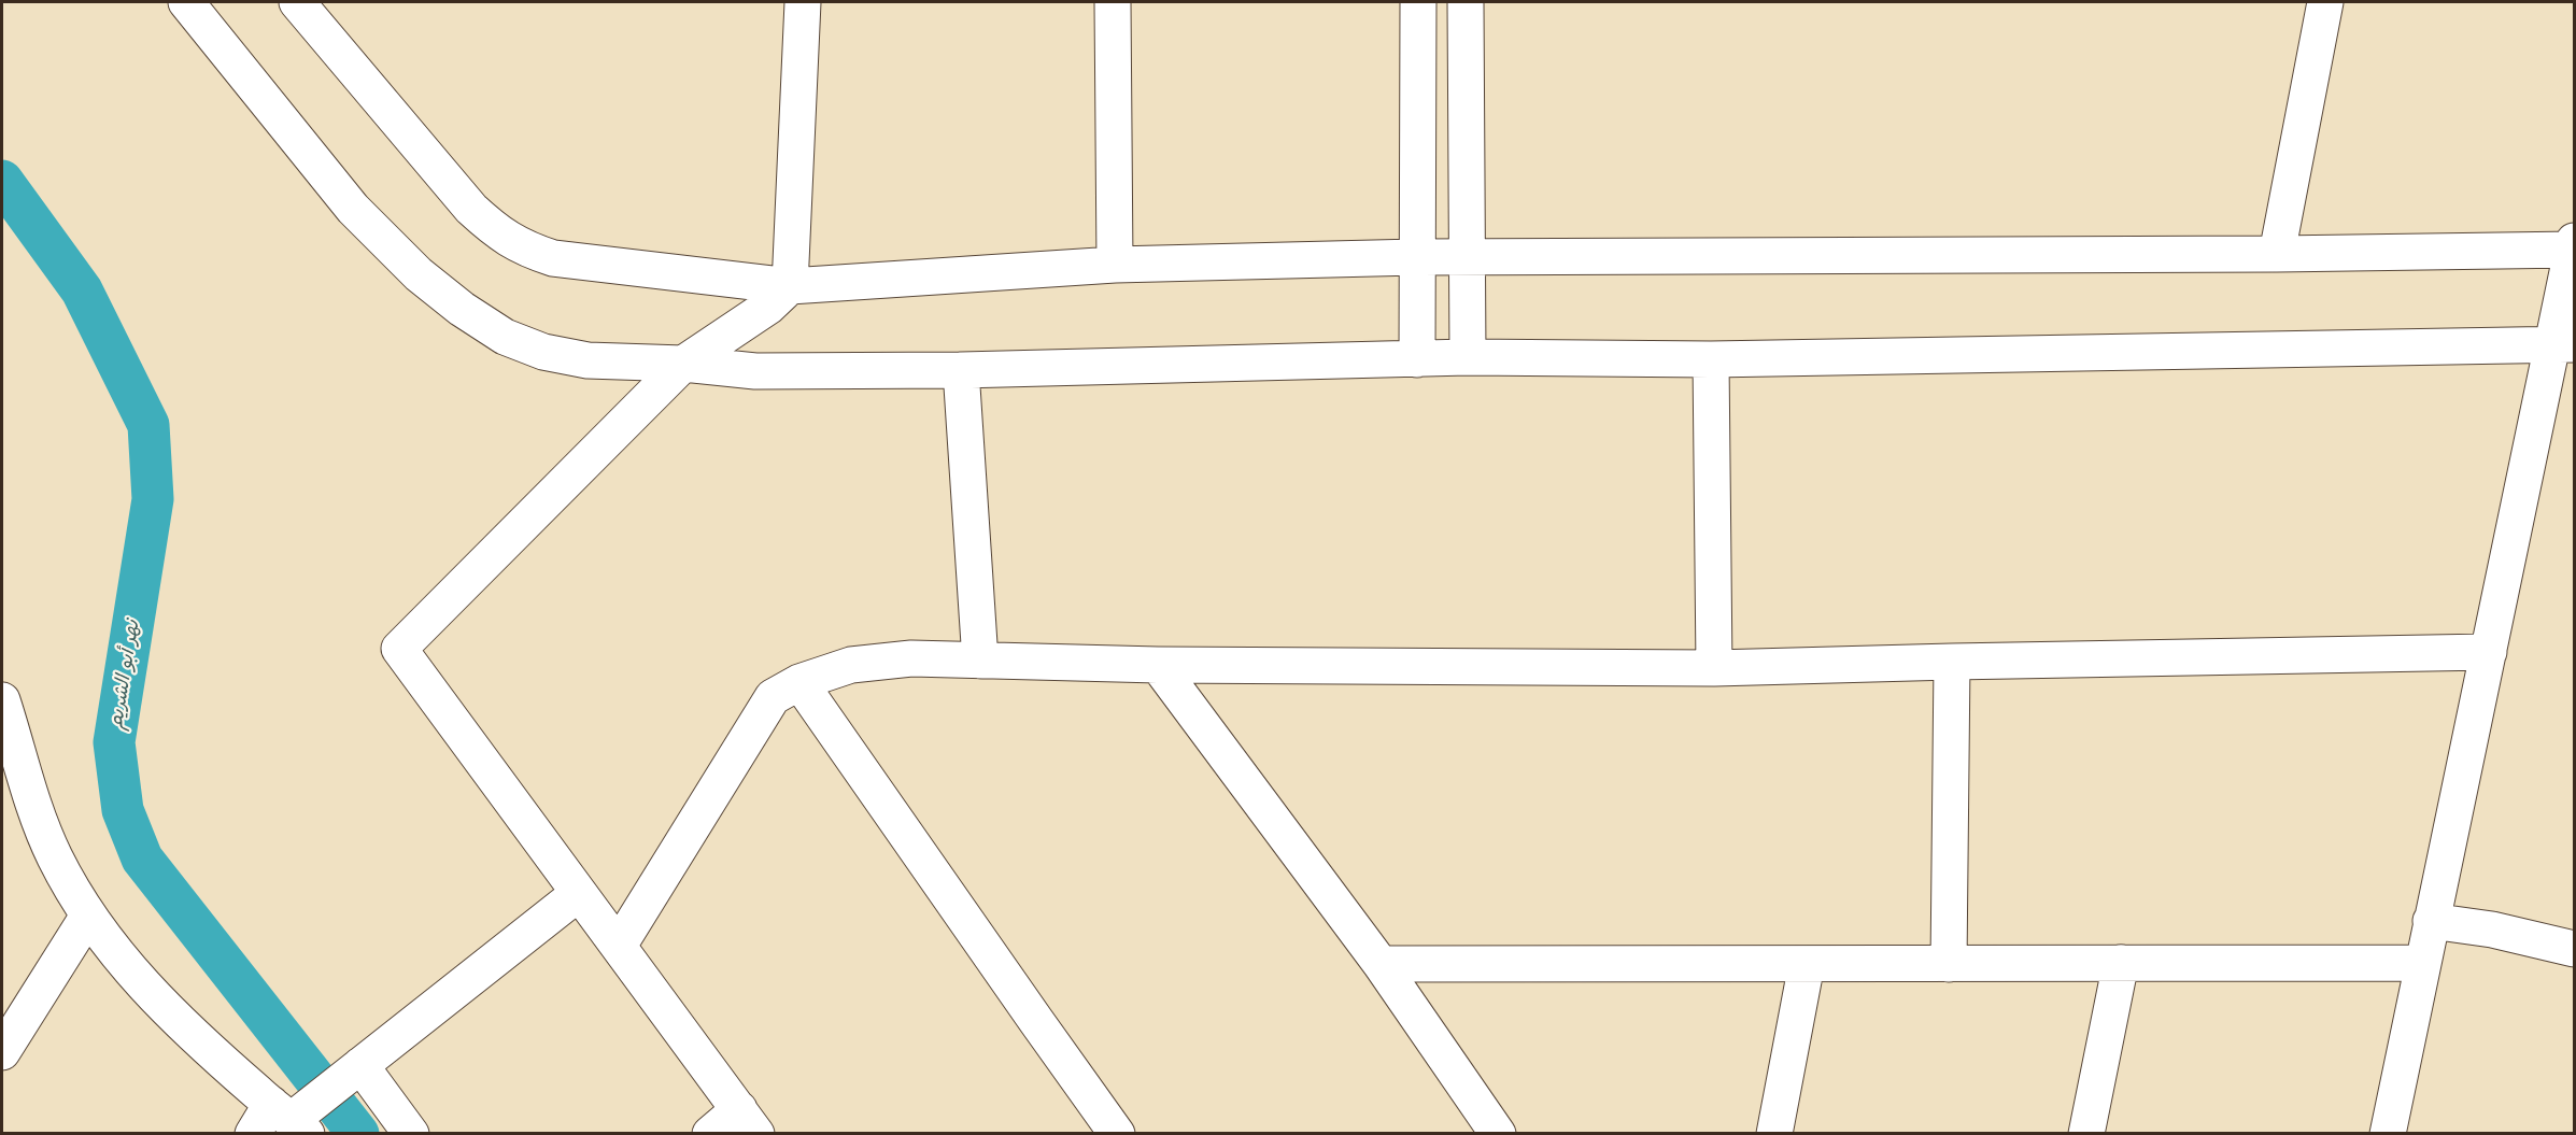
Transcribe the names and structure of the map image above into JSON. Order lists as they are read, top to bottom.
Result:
{
  "water": ["نهر أبو الشريم"]
}
